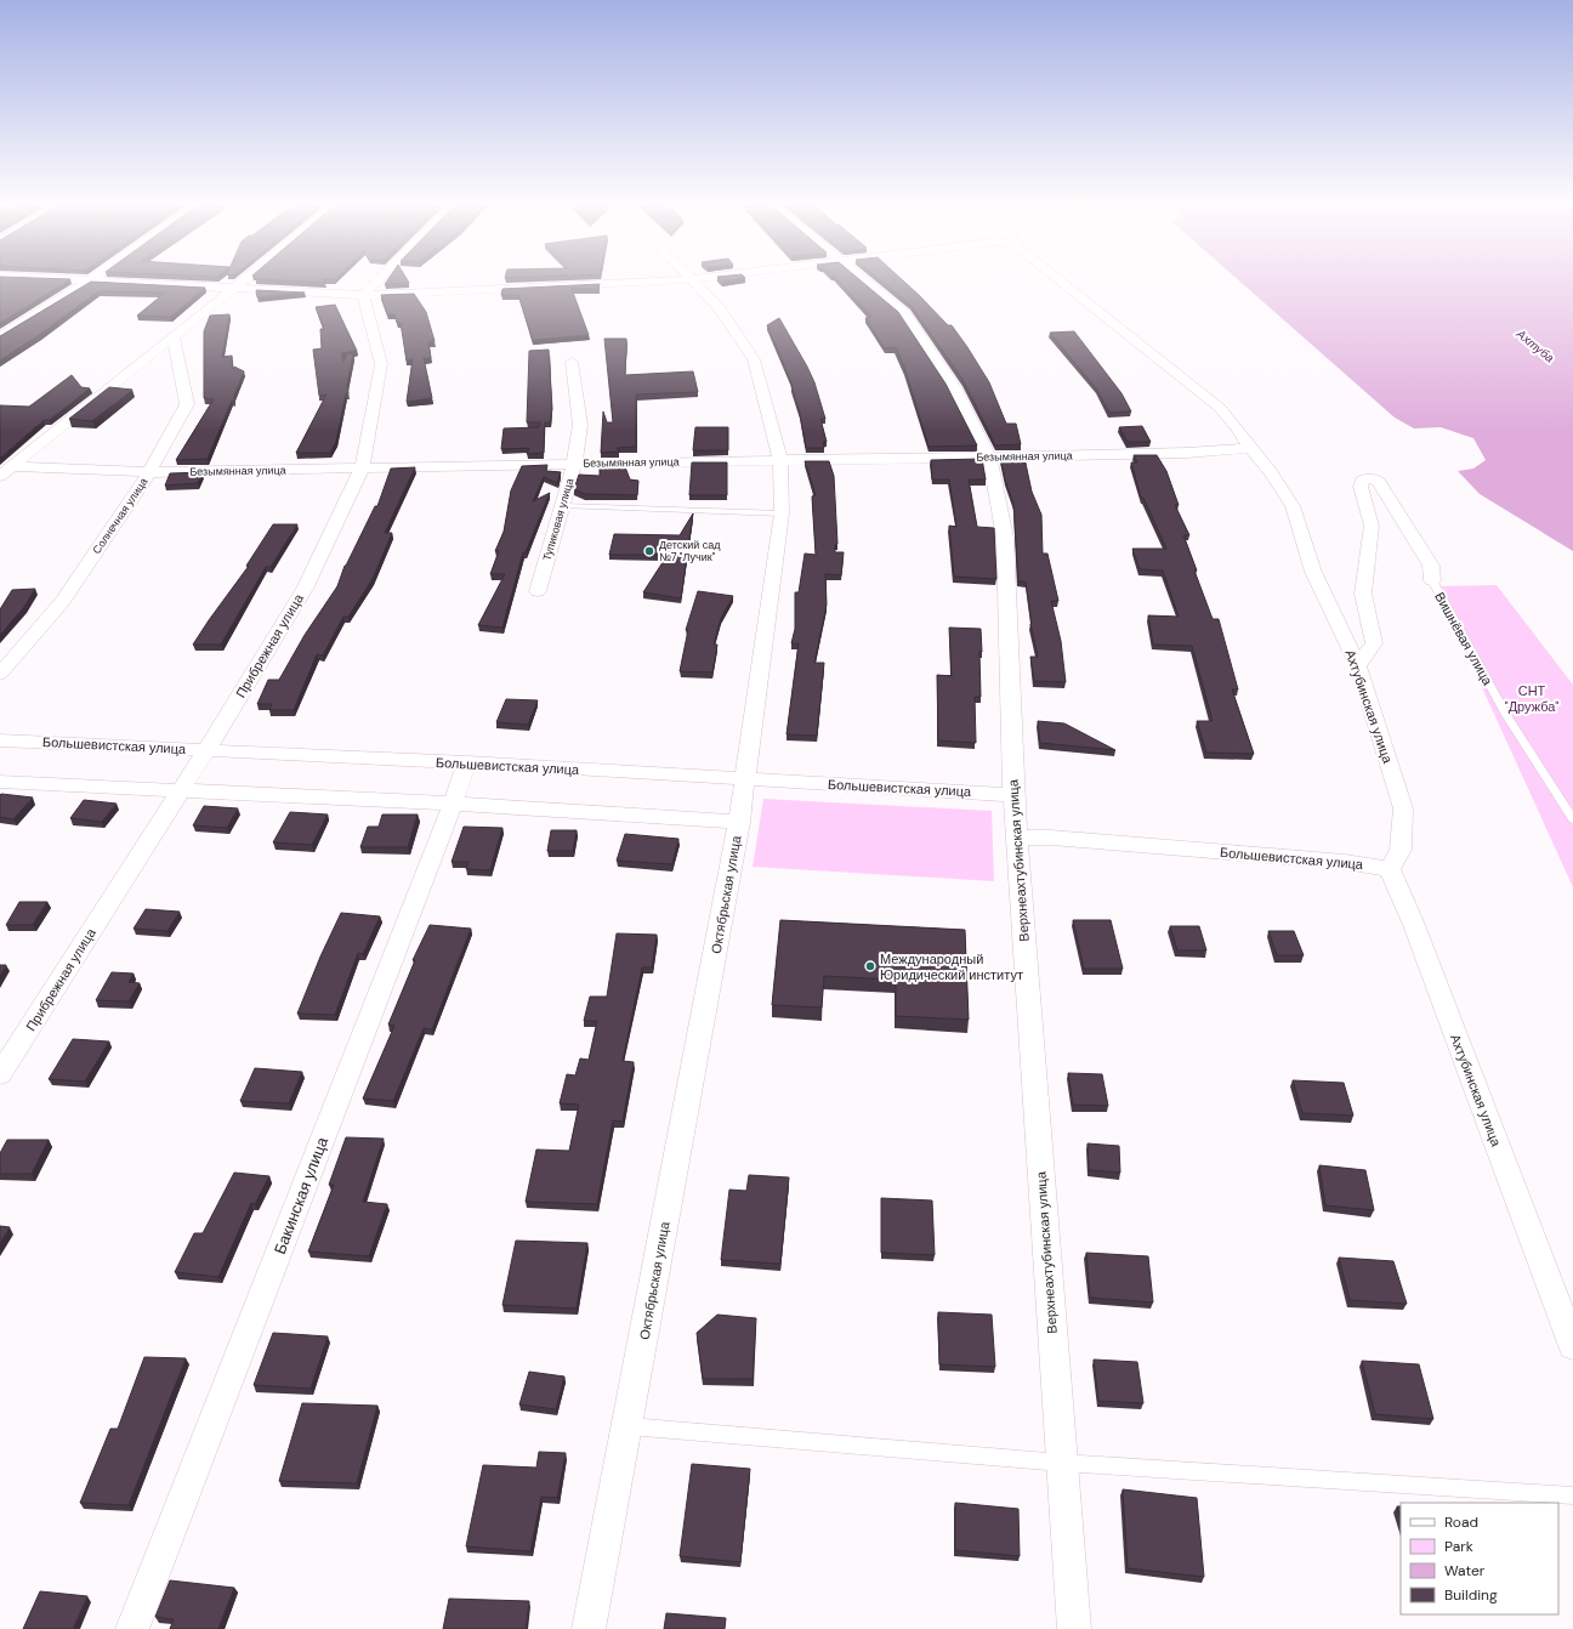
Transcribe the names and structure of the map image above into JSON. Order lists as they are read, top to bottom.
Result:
{
  "streets": {
    "street": [
      "Безымянная улица",
      "Солнечная улица",
      "Тупиковая улица",
      "Прибрежная улица",
      "Ахтубинская улица",
      "Большевистская улица",
      "Верхнеахтубинская улица",
      "Октябрьская улица",
      "Бакинская улица"
    ],
    "lane": ["Вишнёвая улица"]
  },
  "crossings": [
    ["Безымянная улица", "Солнечная улица"],
    ["Безымянная улица", "Тупиковая улица"],
    ["Безымянная улица", "Прибрежная улица"],
    ["Безымянная улица", "Ахтубинская улица"],
    ["Безымянная улица", "Верхнеахтубинская улица"],
    ["Безымянная улица", "Октябрьская улица"],
    ["Прибрежная улица", "Большевистская улица"],
    ["Ахтубинская улица", "Большевистская улица"],
    ["Большевистская улица", "Верхнеахтубинская улица"],
    ["Большевистская улица", "Октябрьская улица"],
    ["Большевистская улица", "Бакинская улица"]
  ],
  "water": ["Ахтуба"],
  "parks": ["СНТ \"Дружба\""],
  "places": ["Детский сад №7 \"Лучик\"", "Международный Юридический институт"],
  "legend": [
    "Road",
    "Park",
    "Water",
    "Building"
  ]
}
